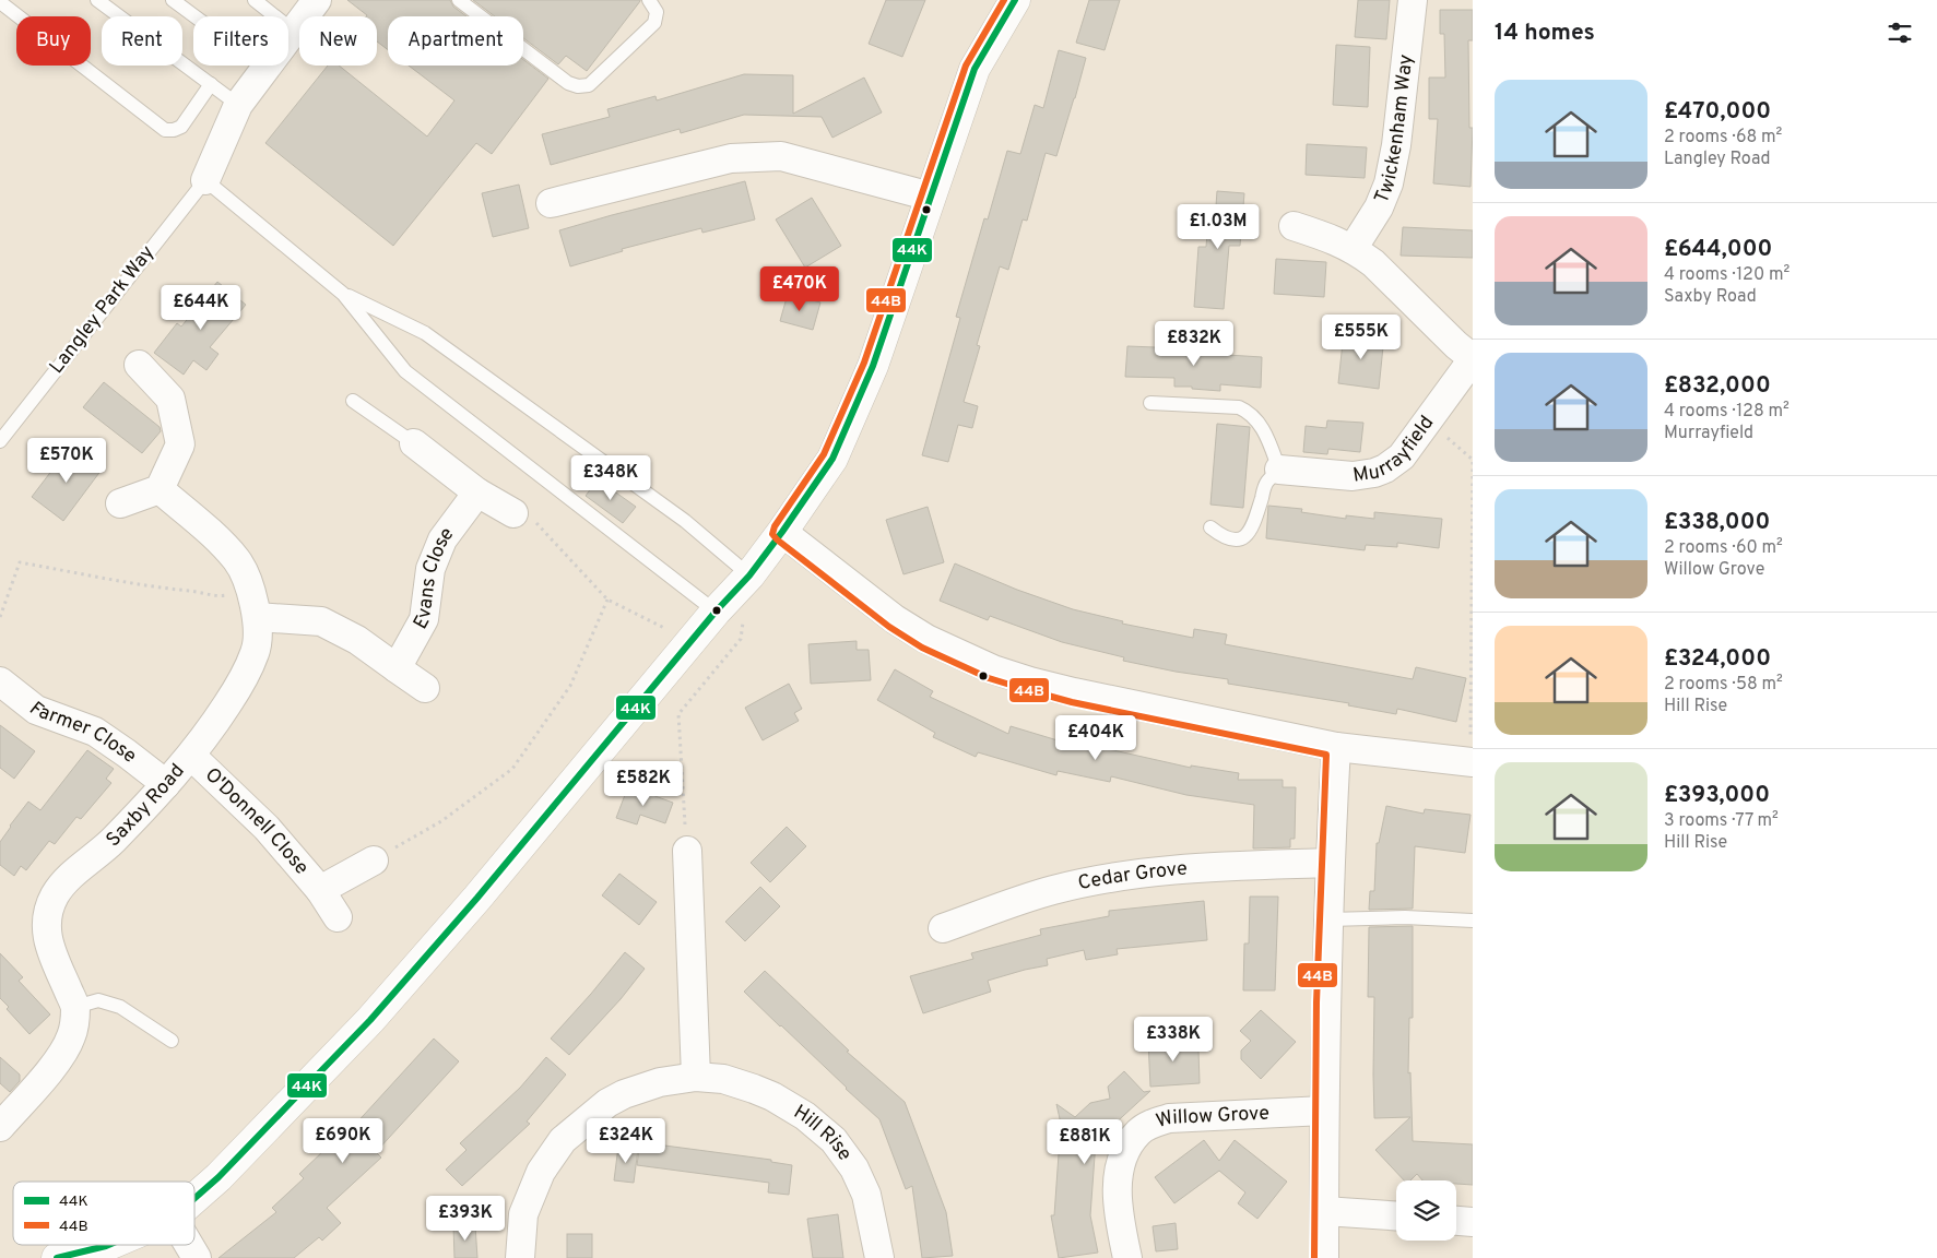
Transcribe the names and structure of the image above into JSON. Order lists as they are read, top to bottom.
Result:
{
  "streets": {
    "street": [
      "Twickenham Way",
      "Murrayfield",
      "Evans Close",
      "Farmer Close",
      "Saxby Road",
      "O'Donnell Close",
      "Cedar Grove",
      "Willow Grove",
      "Hill Rise"
    ],
    "lane": ["Langley Park Way"]
  },
  "crossings": [
    ["Farmer Close", "Saxby Road"],
    ["Saxby Road", "O'Donnell Close"]
  ],
  "lines": ["transit line 44K", "transit line 44B"],
  "legend": ["44K", "44B"],
  "page": {
    "heading": "14 homes",
    "chip": [
      "Buy",
      "Rent",
      "Filters",
      "New",
      "Apartment"
    ],
    "list": [
      {
        "name": "£470,000",
        "note": "2 rooms · 68 m² · Langley Road"
      },
      {
        "name": "£644,000",
        "note": "4 rooms · 120 m² · Saxby Road"
      },
      {
        "name": "£832,000",
        "note": "4 rooms · 128 m² · Murrayfield"
      },
      {
        "name": "£338,000",
        "note": "2 rooms · 60 m² · Willow Grove"
      },
      {
        "name": "£324,000",
        "note": "2 rooms · 58 m² · Hill Rise"
      },
      {
        "name": "£393,000",
        "note": "3 rooms · 77 m² · Hill Rise"
      }
    ],
    "price": [
      "£1.03M",
      "£470K",
      "£644K",
      "£555K",
      "£832K",
      "£570K",
      "£348K",
      "£404K",
      "£582K",
      "£338K",
      "£690K",
      "£324K",
      "£881K",
      "£393K"
    ]
  }
}
